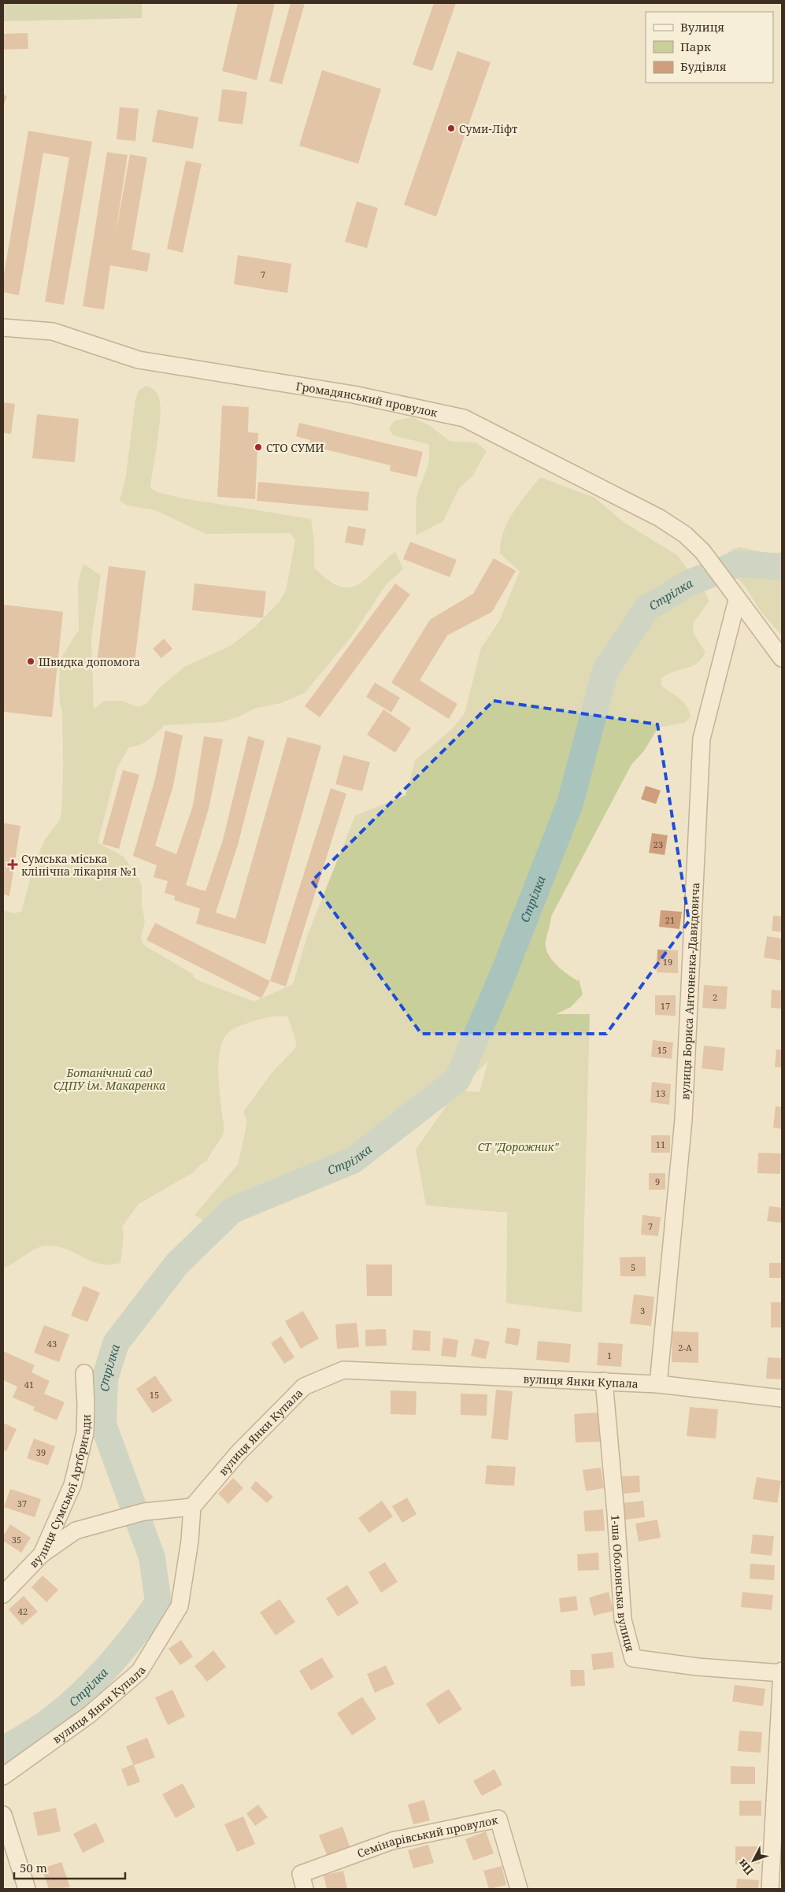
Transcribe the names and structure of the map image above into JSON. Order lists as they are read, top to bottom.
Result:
{
  "streets": {
    "street": [
      "Громадянський провулок",
      "вулиця Бориса Антоненка-Давидовича",
      "вулиця Янки Купала",
      "вулиця Сумської Артбригади",
      "1-ша Оболонська вулиця",
      "Семінарівський провулок"
    ]
  },
  "crossings": [
    ["Громадянський провулок", "вулиця Бориса Антоненка-Давидовича"],
    ["вулиця Бориса Антоненка-Давидовича", "вулиця Янки Купала"],
    ["вулиця Янки Купала", "1-ша Оболонська вулиця"]
  ],
  "water": ["Стрілка"],
  "parks": ["Ботанічний сад СДПУ ім. Макаренка", "СТ \"Дорожник\""],
  "places": {
    "other": ["Суми-Ліфт", "СТО СУМИ", "Швидка допомога"],
    "health": ["Сумська міська клінічна лікарня №1"]
  },
  "house_numbers": [
    "7",
    "23",
    "21",
    "19",
    "2",
    "17",
    "15",
    "13",
    "11",
    "9",
    "7",
    "5",
    "3",
    "43",
    "2-А",
    "1",
    "41",
    "15",
    "39",
    "37",
    "35",
    "42"
  ],
  "legend": ["Вулиця", "Парк", "Будівля"],
  "scale_bar": "50 m",
  "north": "bottom left"
}
